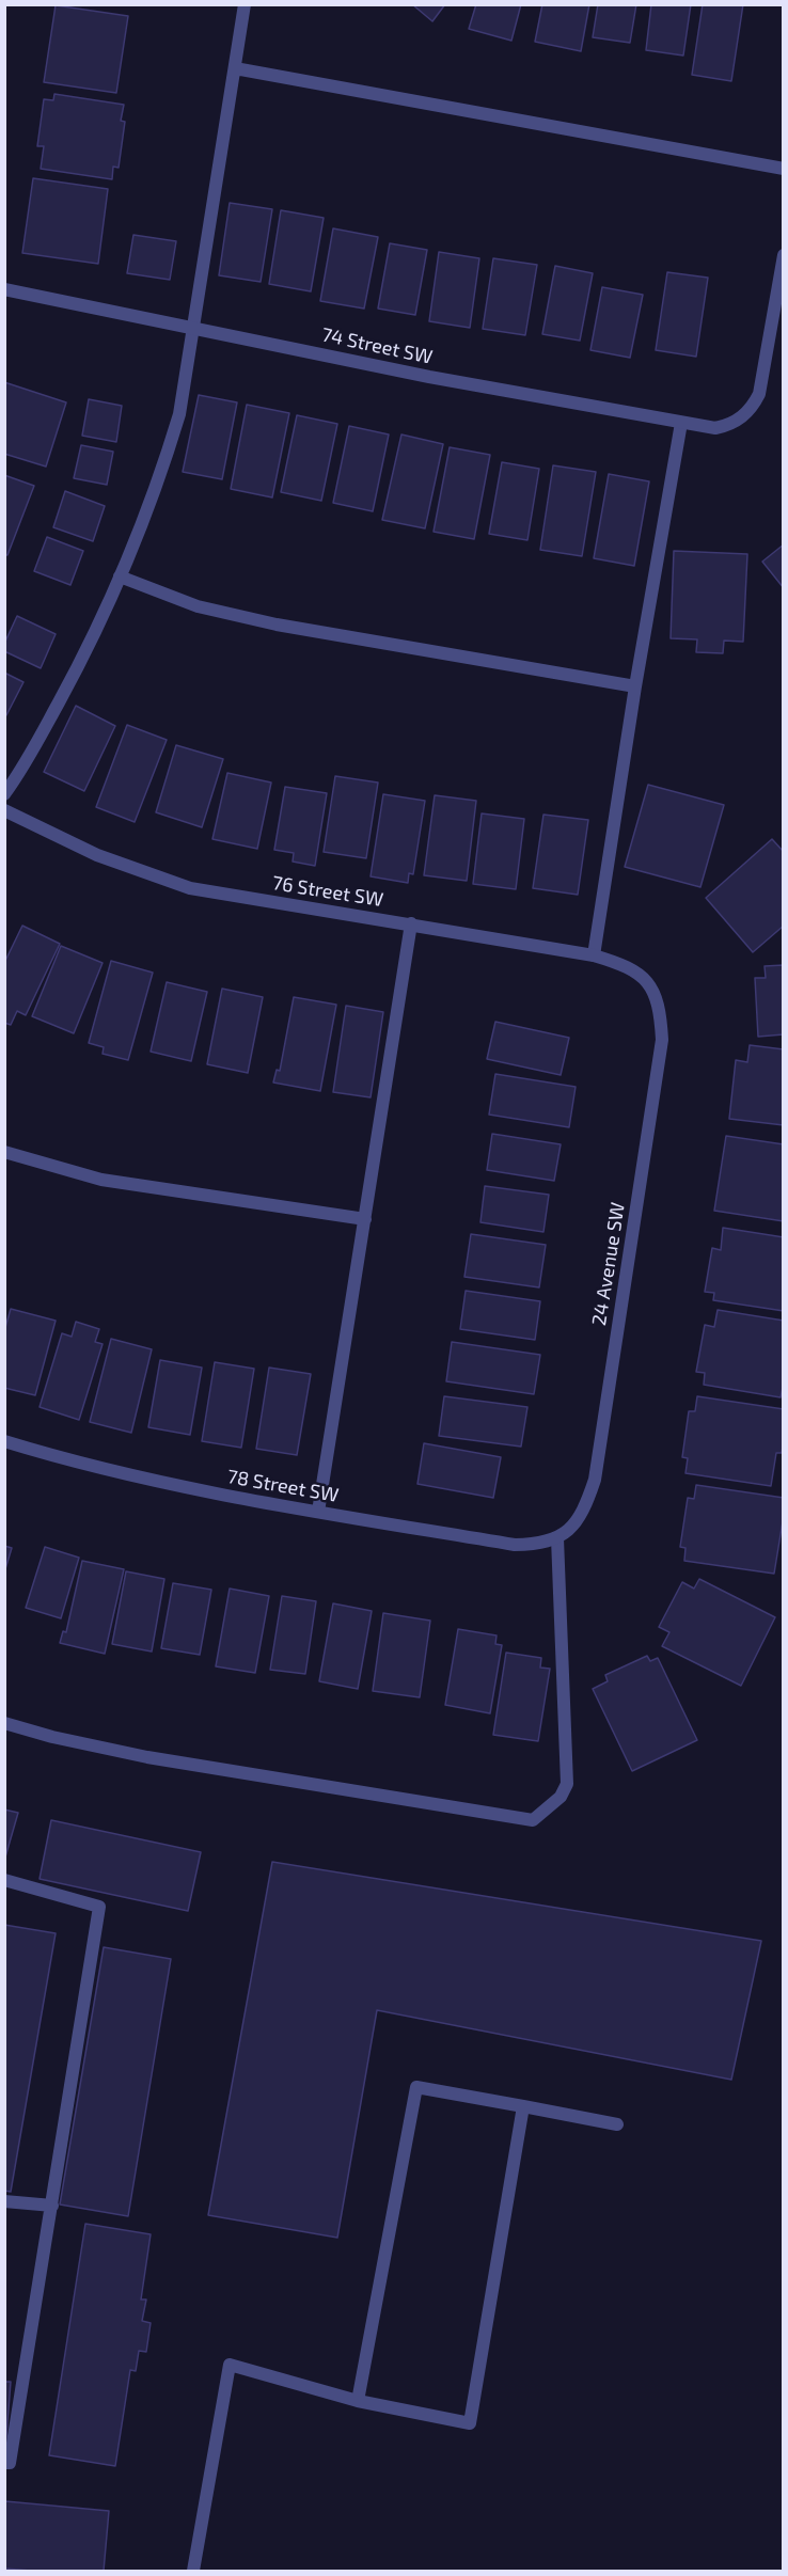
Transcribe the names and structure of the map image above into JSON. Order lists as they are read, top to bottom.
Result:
{
  "streets": {
    "street": [
      "74 Street SW",
      "76 Street SW",
      "24 Avenue SW",
      "78 Street SW"
    ]
  },
  "crossings": [
    ["76 Street SW", "24 Avenue SW"],
    ["24 Avenue SW", "78 Street SW"]
  ]
}
